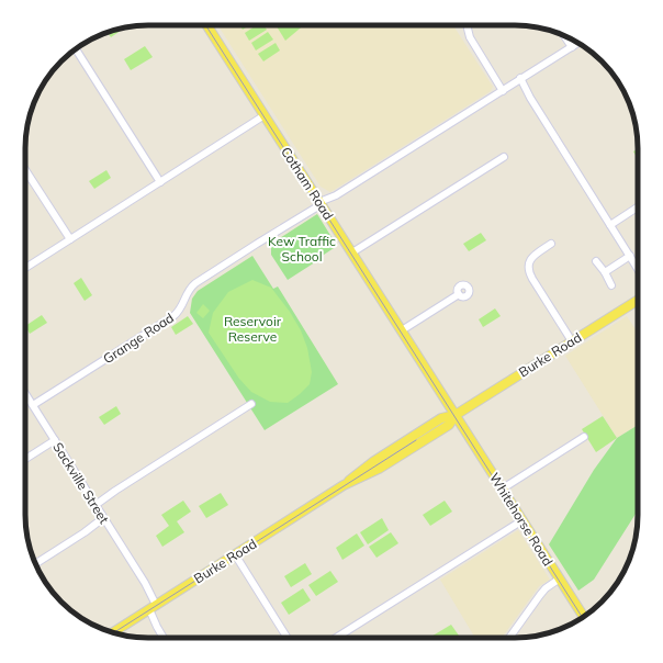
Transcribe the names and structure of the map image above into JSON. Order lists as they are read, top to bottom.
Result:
{
  "streets": {
    "main road": ["Cotham Road", "Burke Road", "Whitehorse Road"],
    "street": ["Grange Road", "Sackville Street"]
  },
  "crossings": [
    ["Cotham Road", "Grange Road"],
    ["Cotham Road", "Burke Road"],
    ["Cotham Road", "Whitehorse Road"],
    ["Grange Road", "Sackville Street"],
    ["Burke Road", "Sackville Street"],
    ["Burke Road", "Whitehorse Road"]
  ],
  "parks": ["Kew Traffic School", "Reservoir Reserve"]
}
